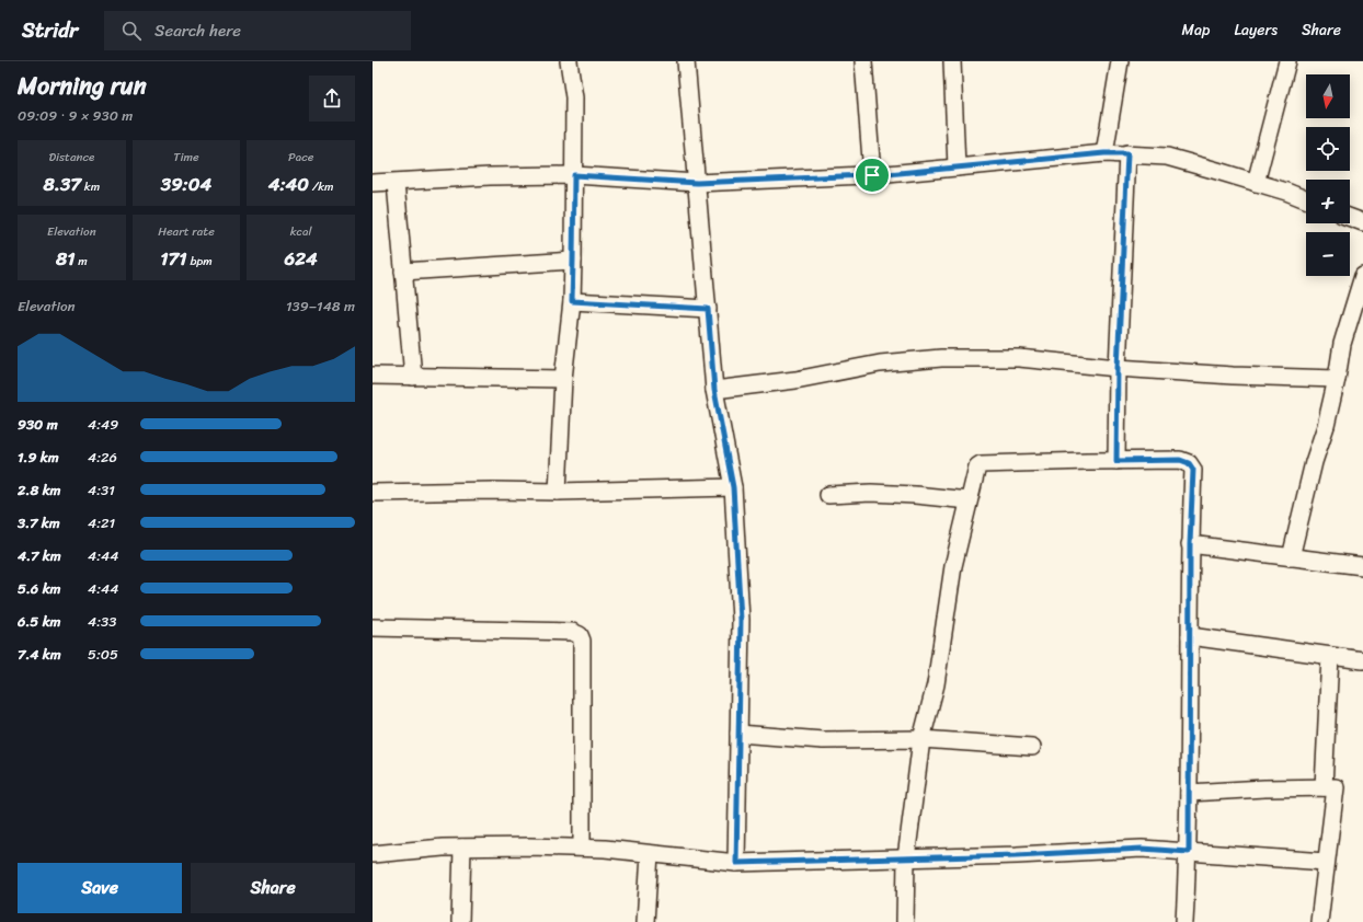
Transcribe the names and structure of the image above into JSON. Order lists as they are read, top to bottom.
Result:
{
  "north": "bottom",
  "page": {
    "header": "Stridr",
    "search": "Search here",
    "nav": ["Map", "Layers", "Share"],
    "heading": ["Morning run", "09:09 · 9 × 930 m"],
    "map_buttons": ["+", "−"],
    "stats": [
      ["Distance", "8.37 km"],
      ["Time", "39:04"],
      ["Pace", "4:40 /km"],
      ["Elevation", "81 m"],
      ["Heart rate", "171 bpm"],
      ["kcal", "624"]
    ],
    "chart": ["Elevation", "139–148 m"],
    "list": [
      {
        "name": "930 m",
        "note": "4:49"
      },
      {
        "name": "1.9 km",
        "note": "4:26"
      },
      {
        "name": "2.8 km",
        "note": "4:31"
      },
      {
        "name": "3.7 km",
        "note": "4:21"
      },
      {
        "name": "4.7 km",
        "note": "4:44"
      },
      {
        "name": "5.6 km",
        "note": "4:44"
      },
      {
        "name": "6.5 km",
        "note": "4:33"
      },
      {
        "name": "7.4 km",
        "note": "5:05"
      }
    ],
    "buttons": ["Save", "Share"]
  }
}
